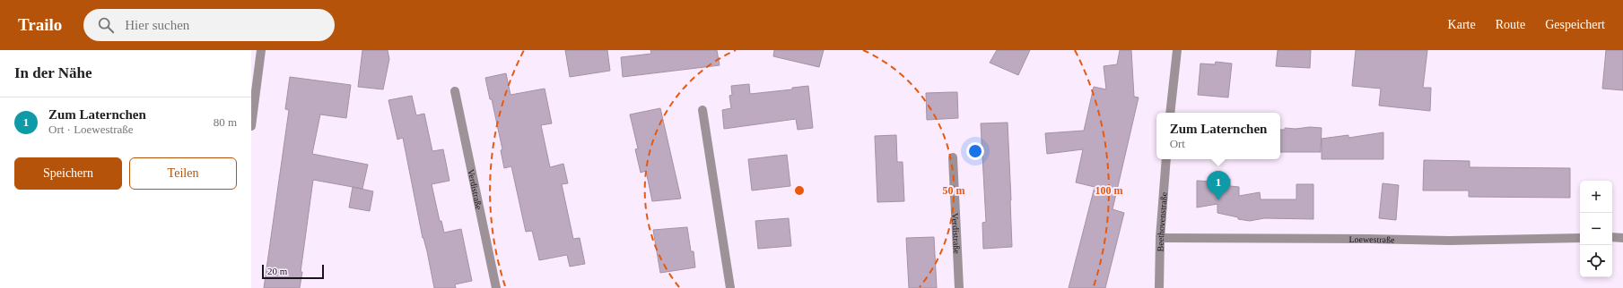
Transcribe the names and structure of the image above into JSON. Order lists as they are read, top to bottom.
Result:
{
  "streets": {
    "street": ["Verdistraße", "Beethovenstraße", "Loewestraße"]
  },
  "crossings": [
    ["Beethovenstraße", "Loewestraße"]
  ],
  "scale_bar": "20 m",
  "page": {
    "header": "Trailo",
    "search": "Hier suchen",
    "nav": ["Karte", "Route", "Gespeichert"],
    "heading": "In der Nähe",
    "list": [
      {
        "mark": "1",
        "name": "Zum Laternchen",
        "note": "Ort · Loewestraße",
        "value": "80 m"
      }
    ],
    "popup": ["Zum Laternchen", "Ort"],
    "buttons": ["Speichern", "Teilen"],
    "pins": "1",
    "map_buttons": ["+", "−"],
    "scale": "20 m"
  },
  "rings": ["50 m", "100 m"]
}
